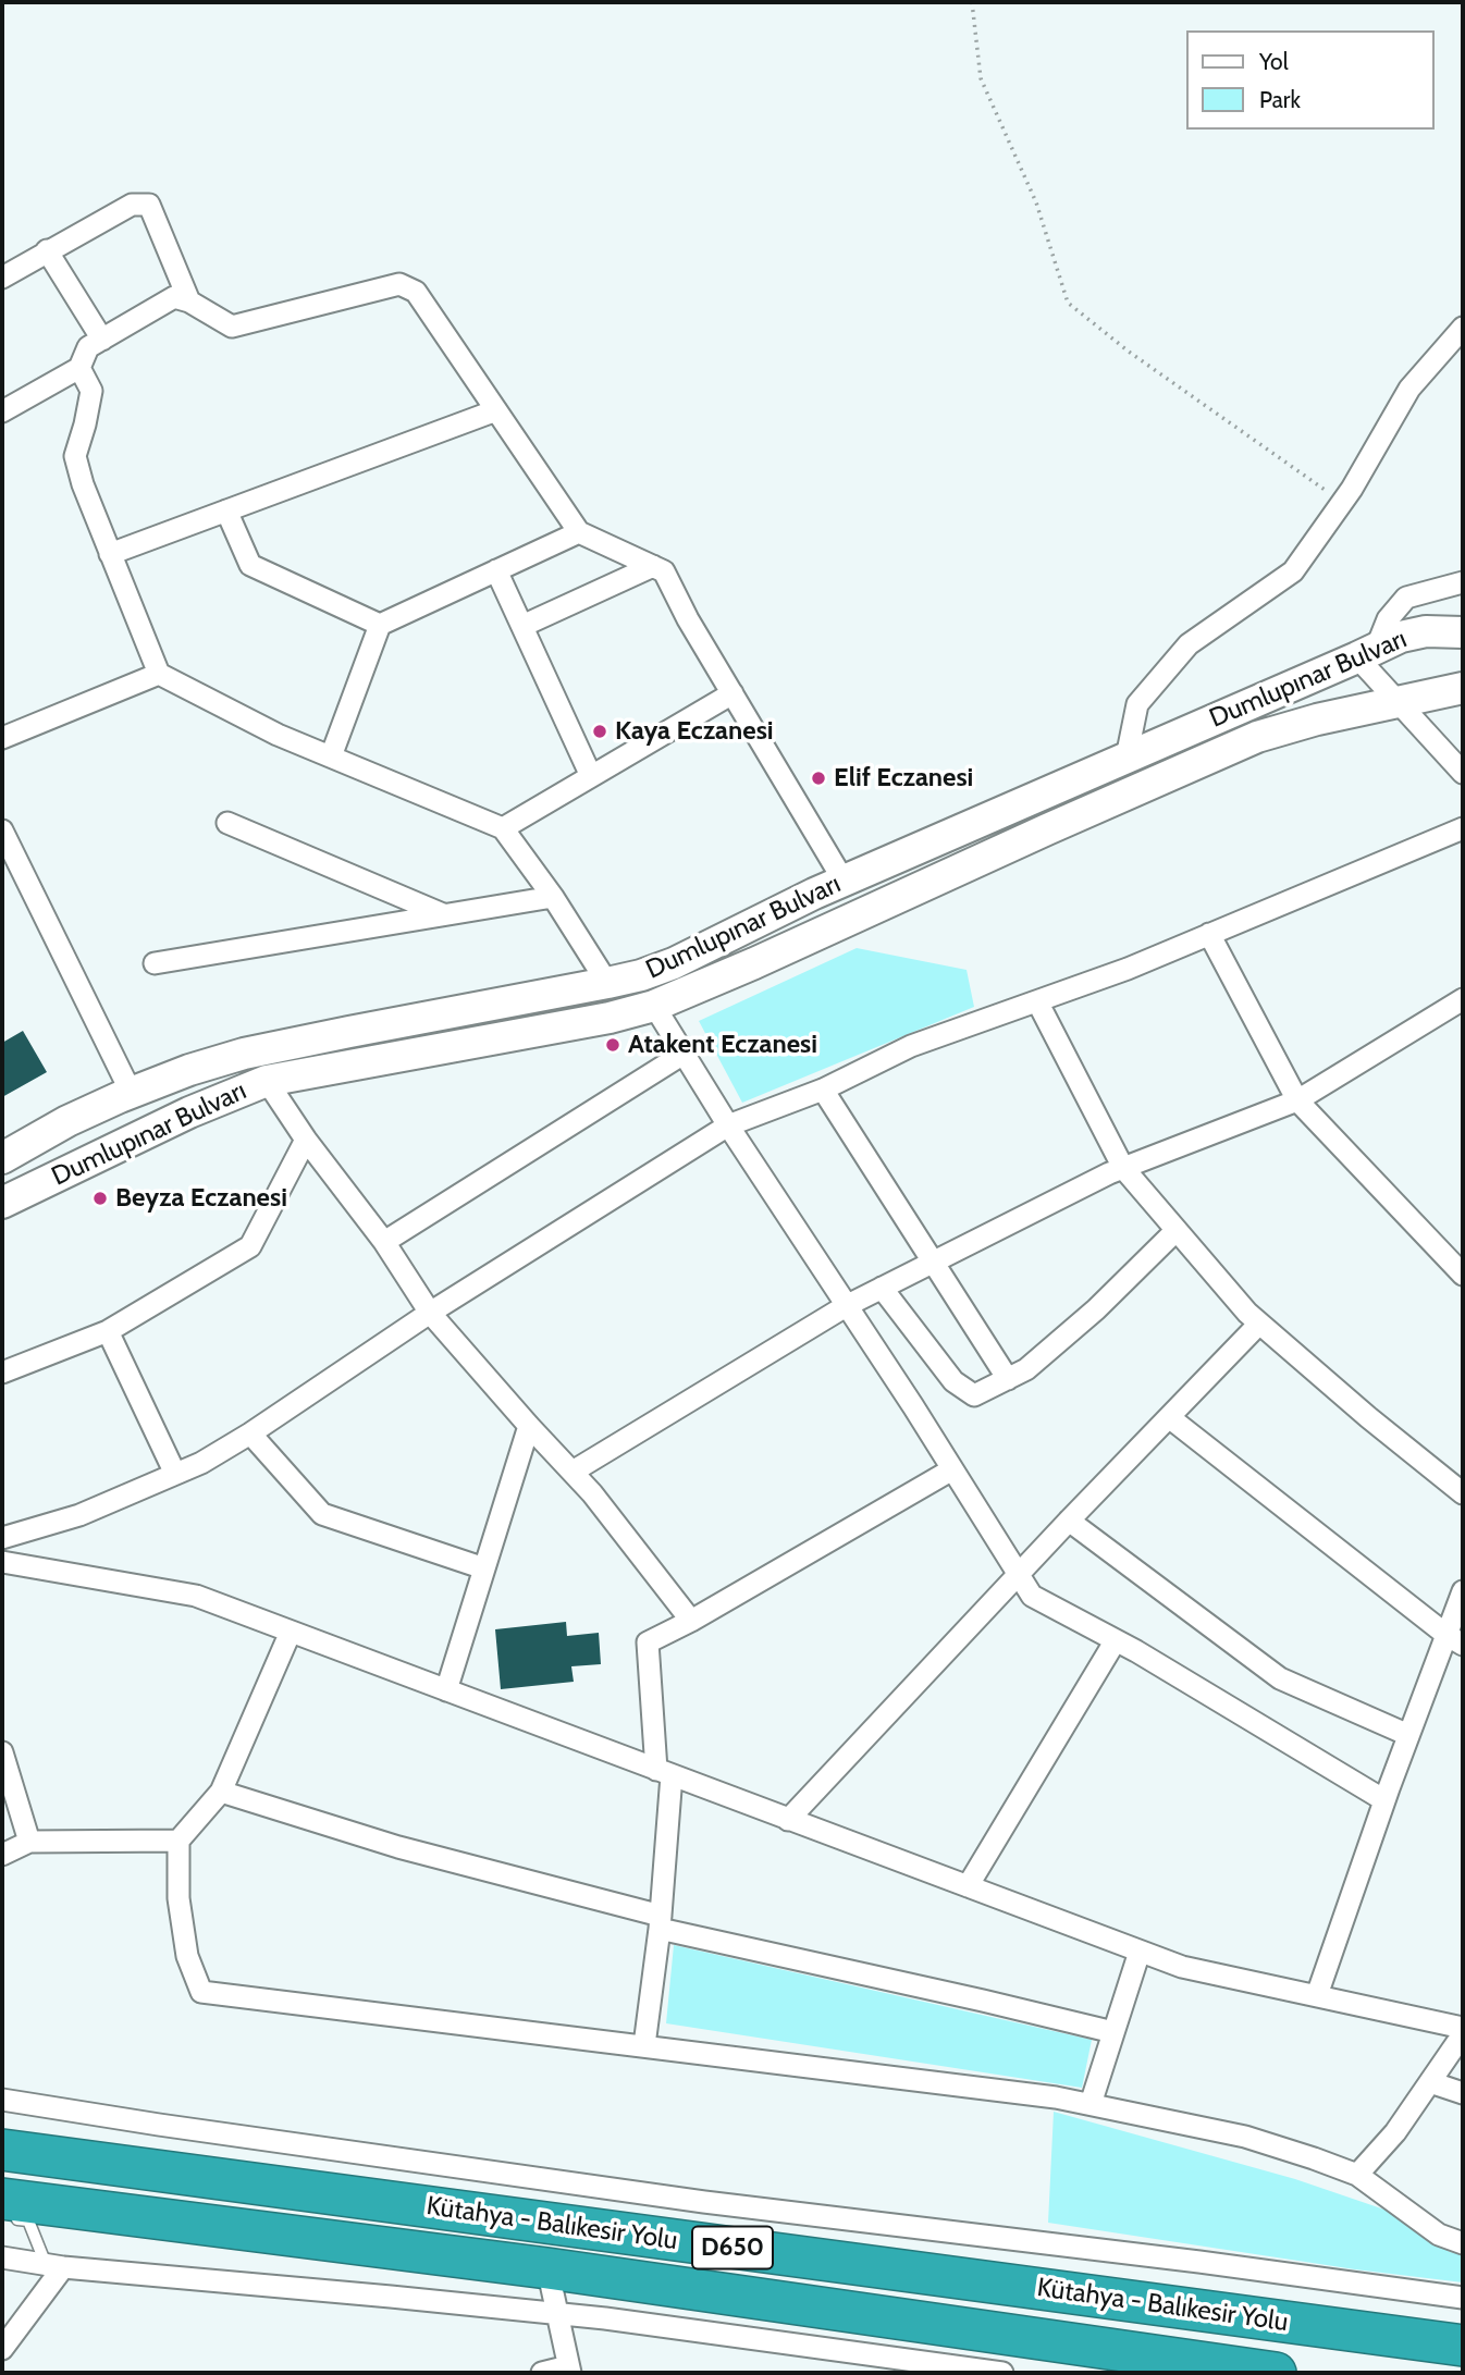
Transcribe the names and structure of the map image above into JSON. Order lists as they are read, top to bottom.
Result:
{
  "streets": {
    "highway": ["Kütahya - Balıkesir Yolu", "D650"],
    "main road": ["Dumlupınar Bulvarı"]
  },
  "places": [
    "Kaya Eczanesi",
    "Elif Eczanesi",
    "Atakent Eczanesi",
    "Beyza Eczanesi"
  ],
  "legend": ["Yol", "Park"]
}
